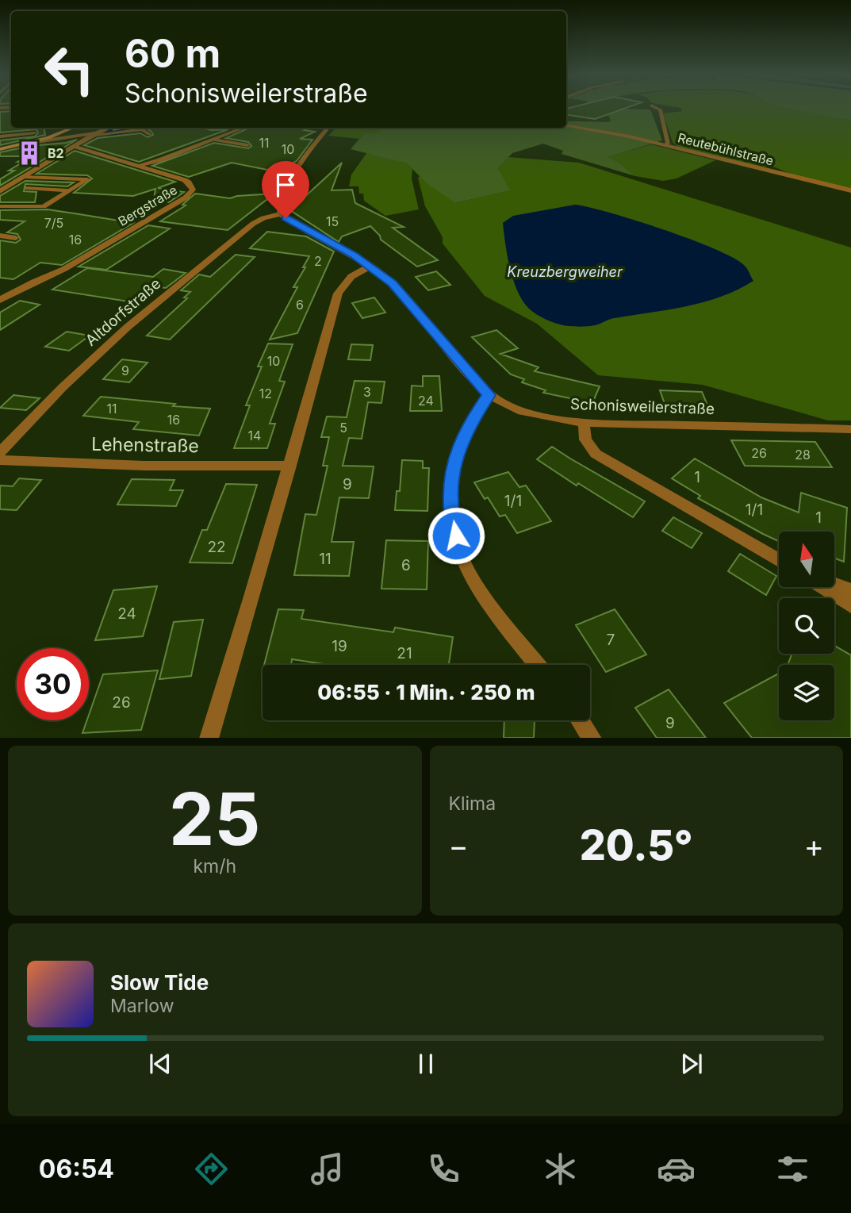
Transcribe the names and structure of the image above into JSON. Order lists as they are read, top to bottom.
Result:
{
  "streets": {
    "street": [
      "Reutebühlstraße",
      "Bergstraße",
      "Altdorfstraße",
      "Schonisweilerstraße",
      "Lehenstraße"
    ]
  },
  "crossings": [
    ["Altdorfstraße", "Schonisweilerstraße"]
  ],
  "water": ["Kreuzbergweiher"],
  "places": {
    "building": ["B2"]
  },
  "house_numbers": [
    "11",
    "10",
    "15",
    "7/5",
    "16",
    "2",
    "6",
    "10",
    "9",
    "3",
    "12",
    "24",
    "11",
    "16",
    "5",
    "14",
    "26",
    "28",
    "1",
    "9",
    "1/1",
    "1/1",
    "1",
    "22",
    "11",
    "6",
    "24",
    "7",
    "19",
    "21",
    "26",
    "9"
  ],
  "north": "top",
  "page": {
    "turn": ["60 m", "Schonisweilerstraße"],
    "limit": "30",
    "trip": "06:55 · 1 Min. · 250 m",
    "tile": [
      ["25", "km/h"],
      "Klima"
    ],
    "heat": ["−", "20.5°", "+"],
    "song": ["Slow Tide", "Marlow"],
    "tabs": "06:54"
  }
}
